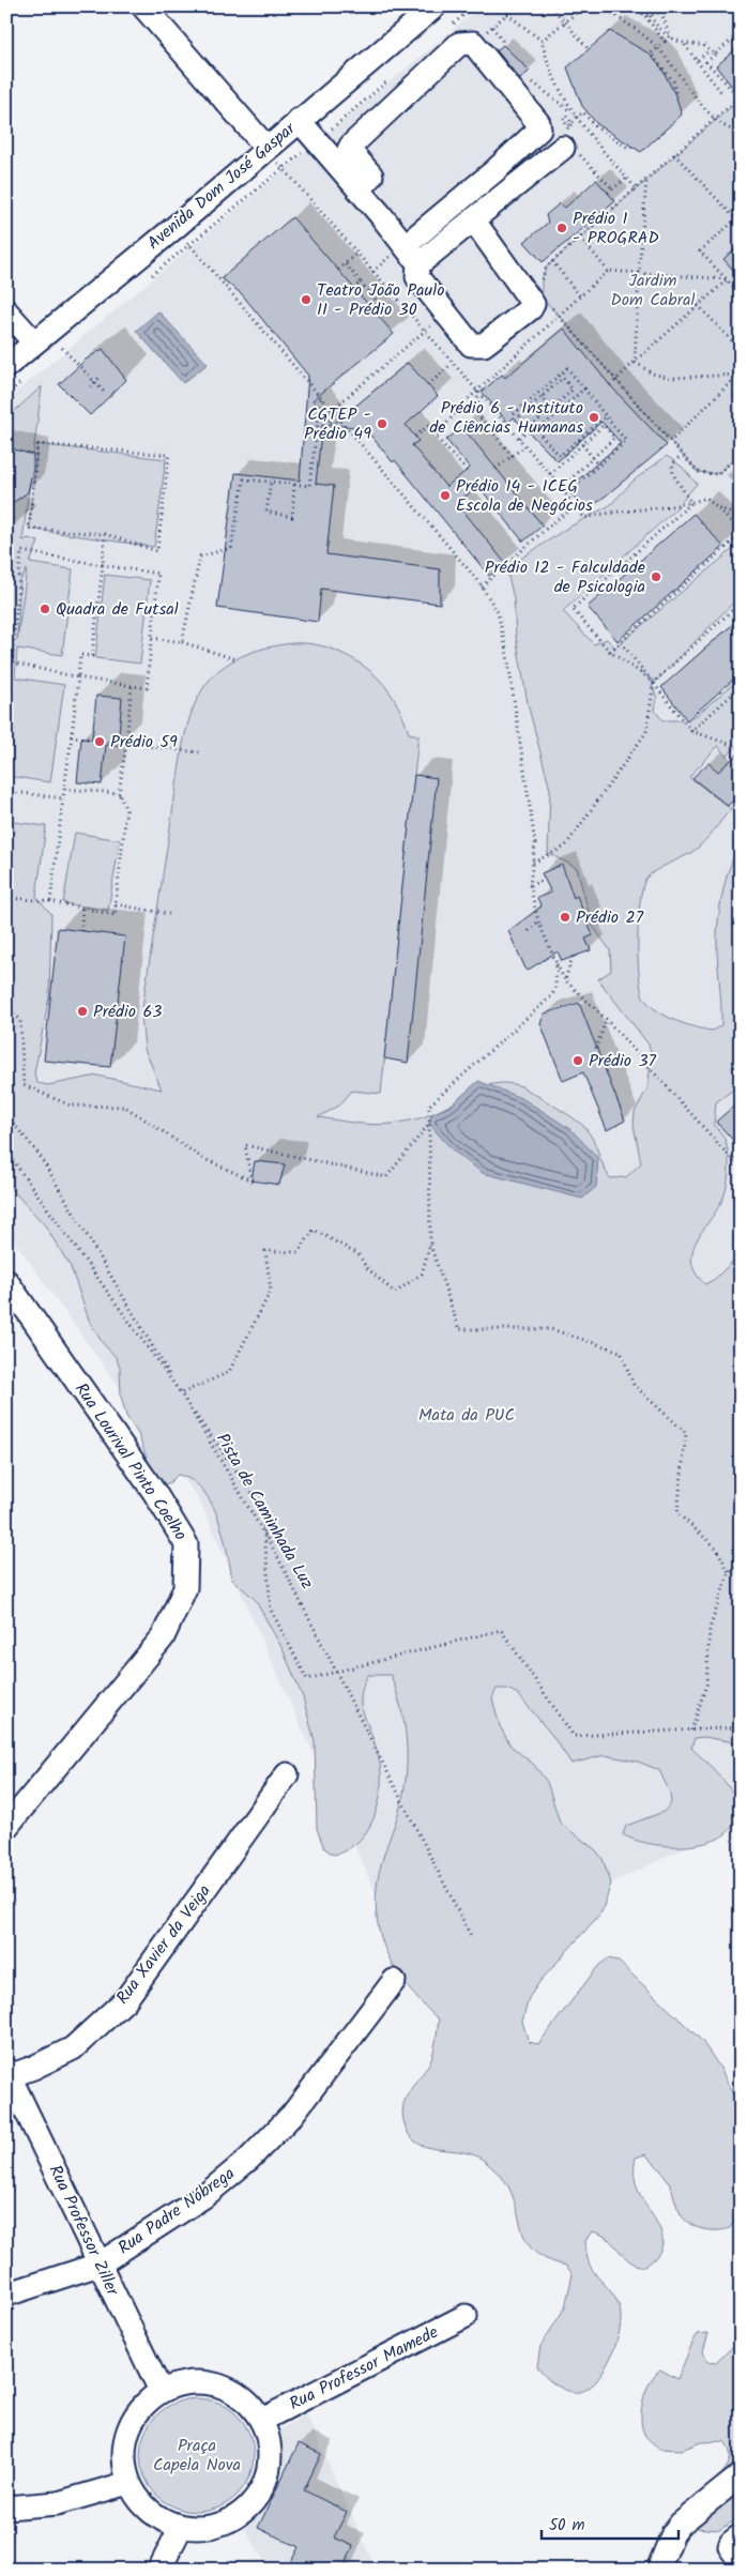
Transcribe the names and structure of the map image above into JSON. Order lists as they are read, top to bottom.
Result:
{
  "streets": {
    "street": [
      "Avenida Dom José Gaspar",
      "Rua Lourival Pinto Coelho",
      "Rua Xavier da Veiga",
      "Rua Padre Nóbrega",
      "Rua Professor Ziller",
      "Rua Professor Mamede"
    ],
    "path": ["Pista de Caminhada Luz"]
  },
  "crossings": [
    ["Rua Xavier da Veiga", "Rua Professor Ziller"],
    ["Rua Padre Nóbrega", "Rua Professor Ziller"],
    ["Rua Professor Ziller", "Rua Professor Mamede"]
  ],
  "parks": ["Jardim Dom Cabral", "Mata da PUC", "Praça Capela Nova"],
  "places": [
    "Prédio 1 - PROGRAD",
    "Teatro João Paulo II - Prédio 30",
    "Prédio 6 - Instituto de Ciências Humanas",
    "CGTEP - Prédio 49",
    "Prédio 14 - ICEG Escola de Negócios",
    "Prédio 12 - Falculdade de Psicologia",
    "Quadra de Futsal",
    "Prédio 59",
    "Prédio 27",
    "Prédio 63",
    "Prédio 37"
  ],
  "scale_bar": "50 m"
}
